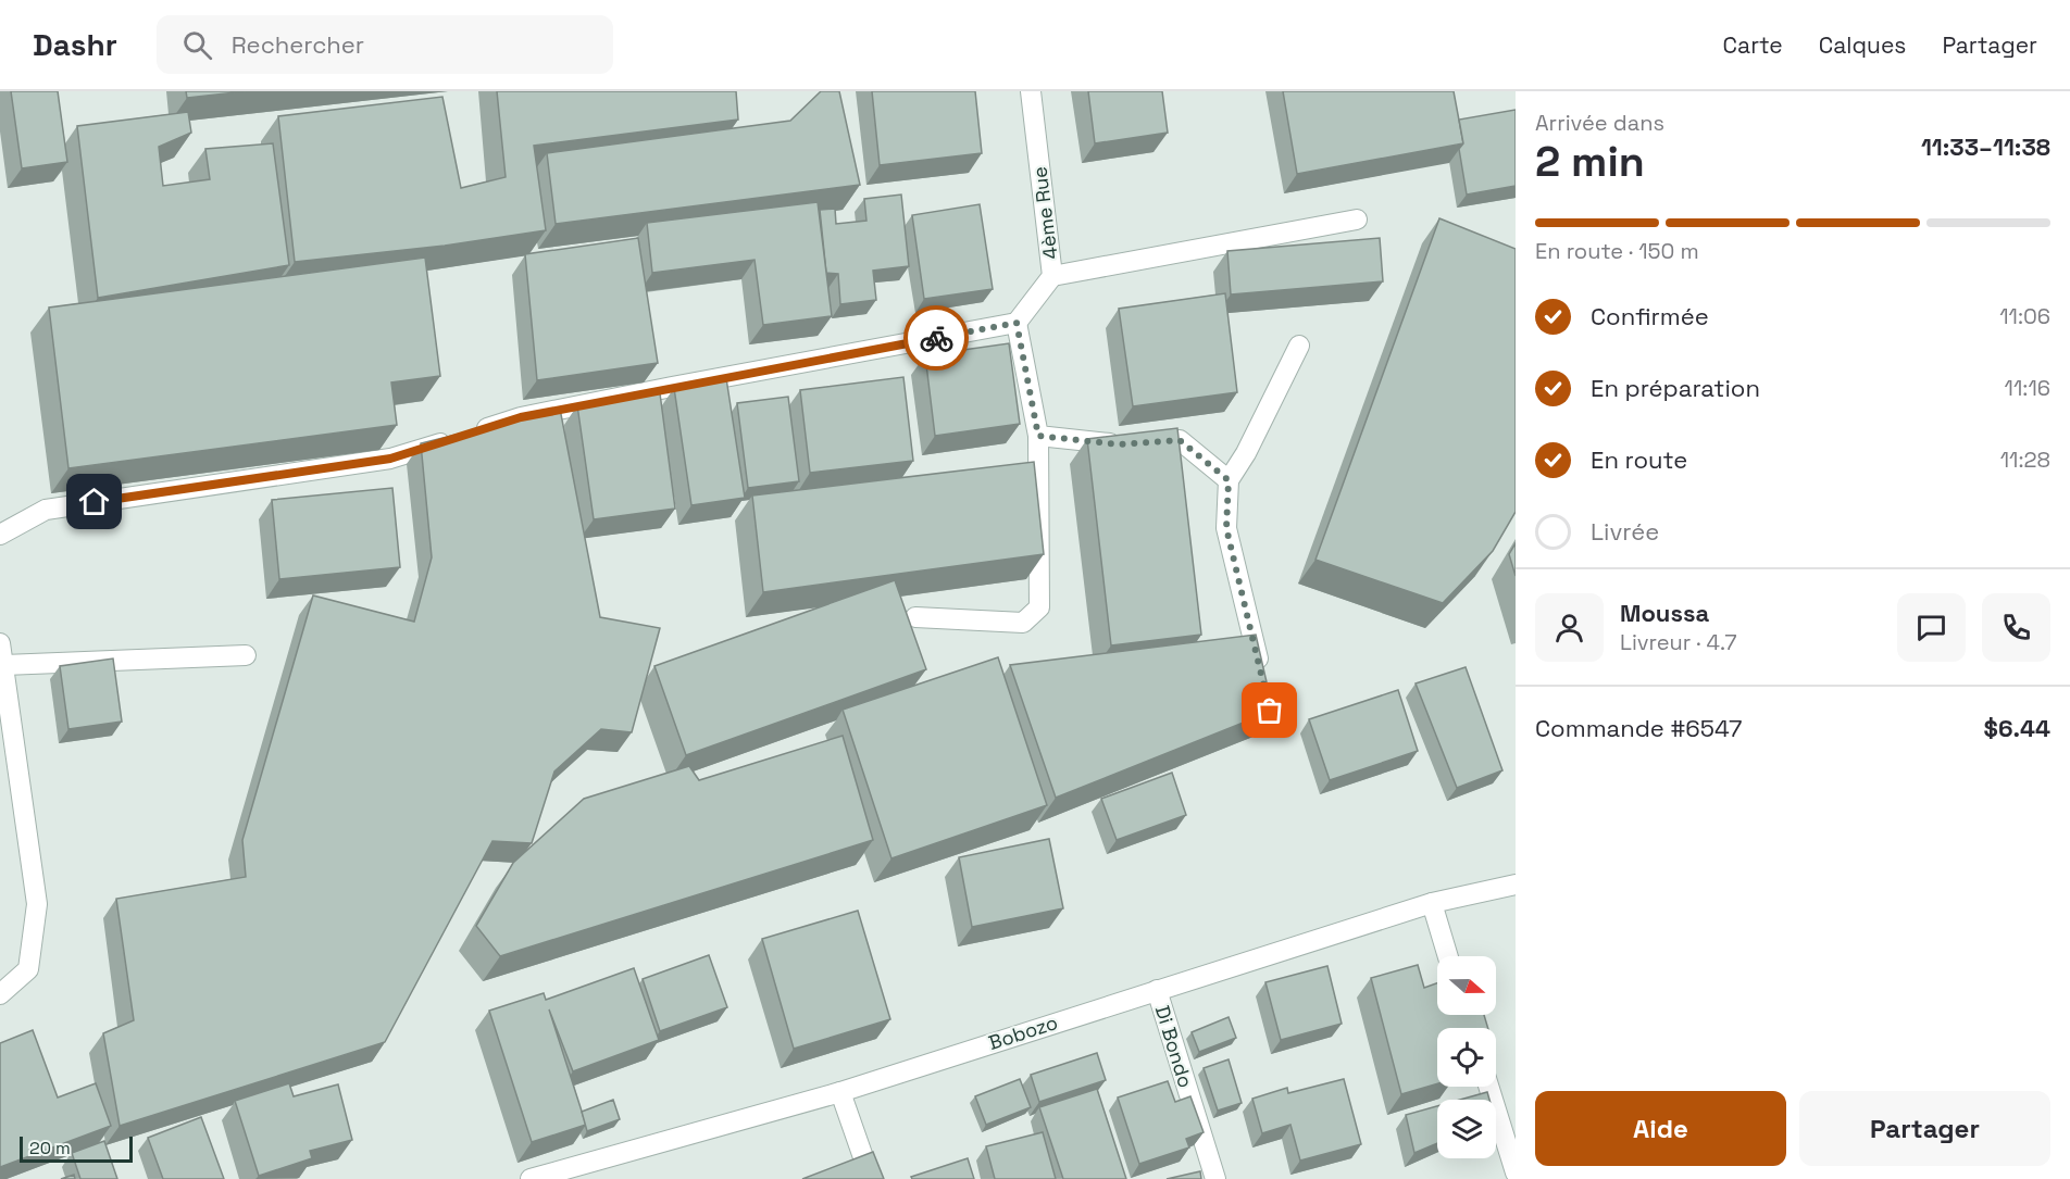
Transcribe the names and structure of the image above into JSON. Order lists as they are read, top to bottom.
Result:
{
  "streets": {
    "street": ["4ème Rue", "Bobozo", "Di Bondo"]
  },
  "crossings": [
    ["Bobozo", "Di Bondo"]
  ],
  "scale_bar": "20 m",
  "north": "right",
  "page": {
    "header": "Dashr",
    "search": "Rechercher",
    "nav": ["Carte", "Calques", "Partager"],
    "heading": ["2 min", "Arrivée dans", "11:33–11:38"],
    "panel": [
      "Moussa",
      "Livreur · 4.7",
      "Commande #6547",
      "$6.44"
    ],
    "bar": "En route · 150 m",
    "list": [
      ["Confirmée", "11:06"],
      ["En préparation", "11:16"],
      ["En route", "11:28"],
      "Livrée"
    ],
    "buttons": ["Aide", "Partager"],
    "scale": "20 m"
  }
}
